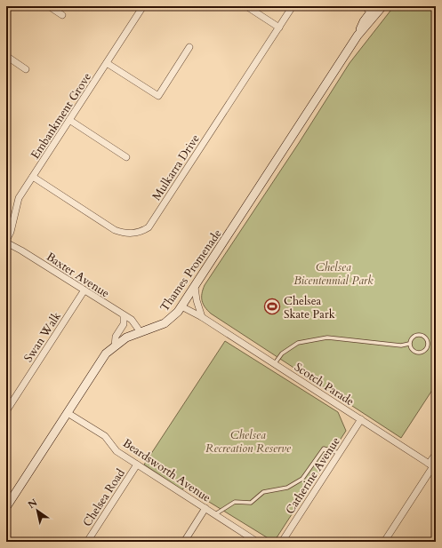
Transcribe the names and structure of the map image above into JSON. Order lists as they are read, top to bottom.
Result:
{
  "streets": {
    "main road": ["Thames Promenade"],
    "street": [
      "Embankment Grove",
      "Mulkarra Drive",
      "Baxter Avenue",
      "Swan Walk",
      "Scotch Parade",
      "Beardsworth Avenue",
      "Catherine Avenue",
      "Chelsea Road"
    ]
  },
  "crossings": [
    ["Embankment Grove", "Mulkarra Drive"],
    ["Embankment Grove", "Baxter Avenue"],
    ["Thames Promenade", "Baxter Avenue"],
    ["Thames Promenade", "Scotch Parade"],
    ["Thames Promenade", "Beardsworth Avenue"],
    ["Baxter Avenue", "Swan Walk"],
    ["Scotch Parade", "Catherine Avenue"],
    ["Beardsworth Avenue", "Chelsea Road"]
  ],
  "parks": ["Chelsea Bicentennial Park", "Chelsea Recreation Reserve"],
  "places": {
    "sports": ["Chelsea Skate Park"]
  },
  "north": "top left"
}
